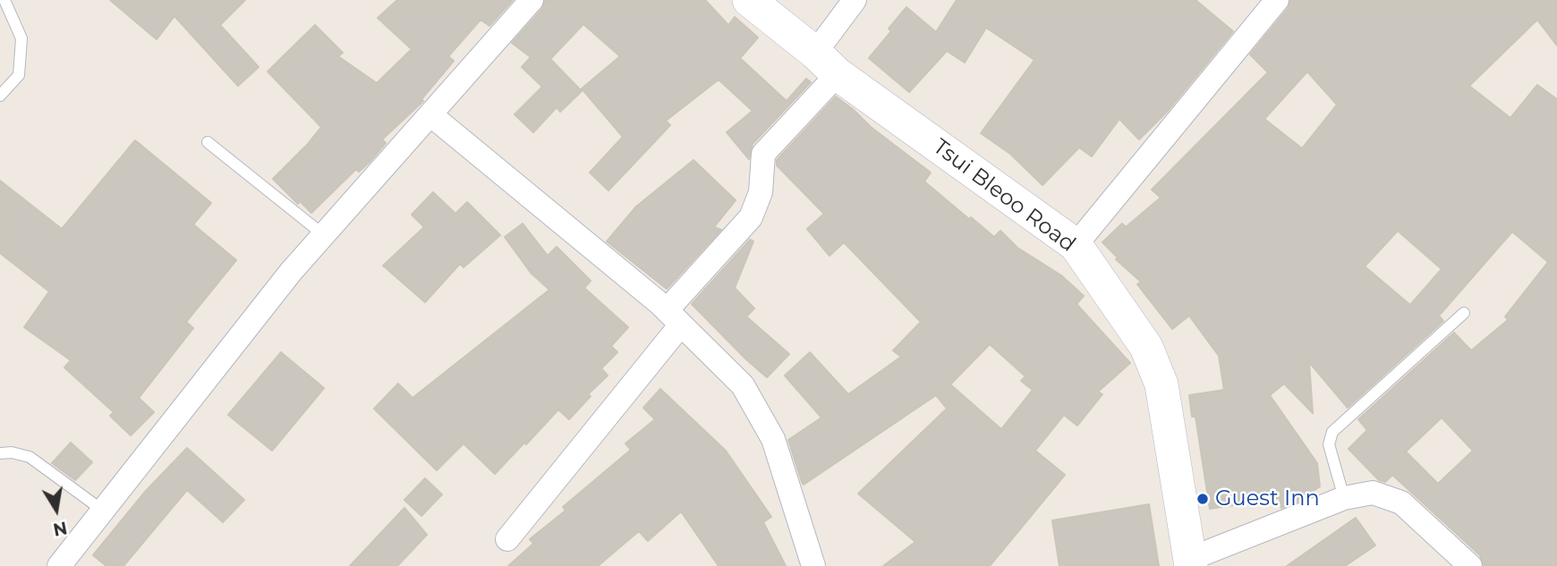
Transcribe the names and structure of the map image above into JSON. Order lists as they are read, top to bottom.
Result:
{
  "streets": {
    "street": ["Tsui Bleoo Road"]
  },
  "places": ["Guest Inn"],
  "north": "bottom"
}
